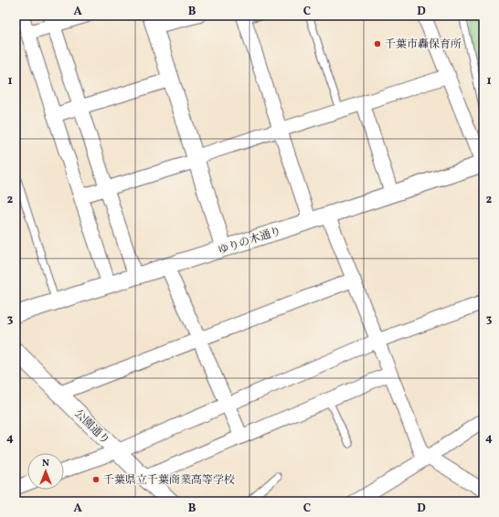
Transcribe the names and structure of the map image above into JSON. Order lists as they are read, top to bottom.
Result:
{
  "streets": {
    "street": ["ゆりの木通り", "公園通り"]
  },
  "places": ["千葉市轟保育所", "千葉県立千葉商業高等学校"],
  "north": "top",
  "grid": {
    "columns": [
      "A",
      "B",
      "C",
      "D"
    ],
    "rows": [
      "1",
      "2",
      "3",
      "4"
    ]
  }
}
